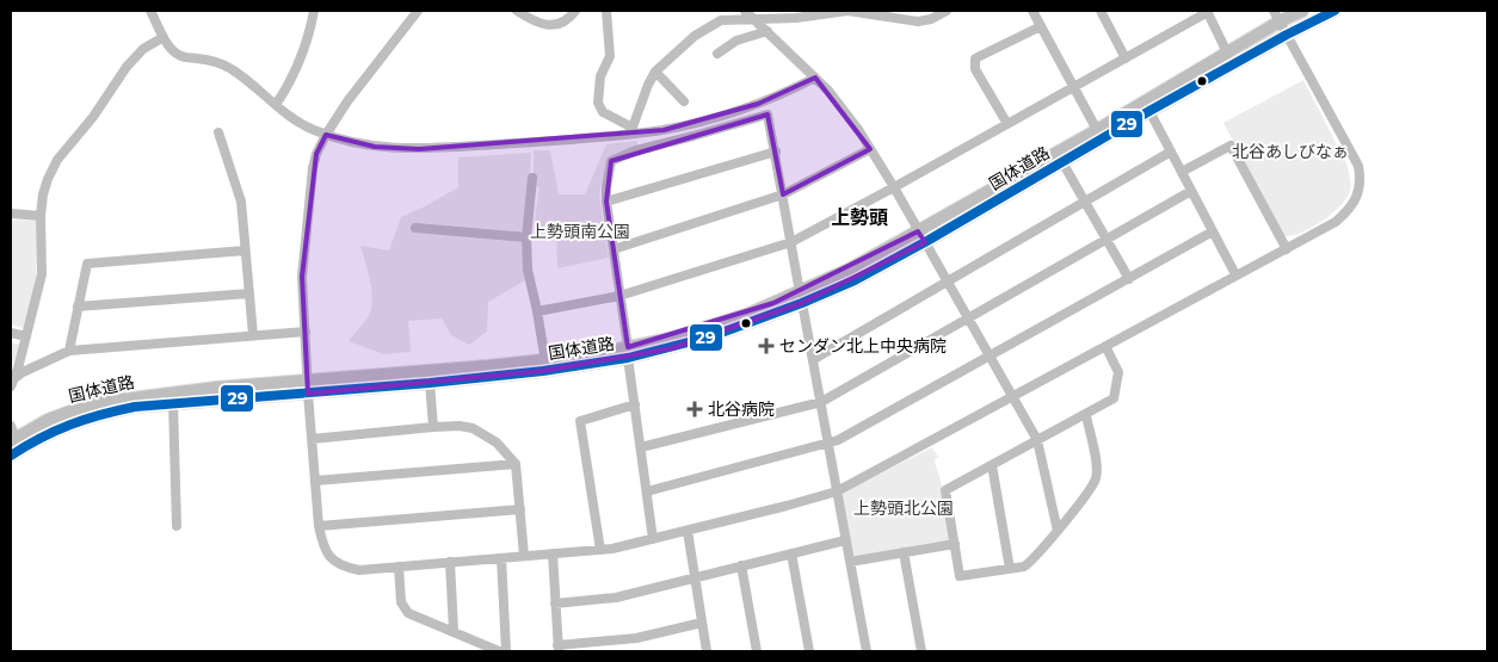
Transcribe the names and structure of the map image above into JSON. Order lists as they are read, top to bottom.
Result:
{
  "streets": {
    "main road": ["国体道路"]
  },
  "districts": ["上勢頭"],
  "parks": ["北谷あしびなぁ", "上勢頭南公園", "上勢頭北公園"],
  "places": {
    "health": ["センダン北上中央病院", "北谷病院"]
  },
  "lines": ["transit line 29"]
}
